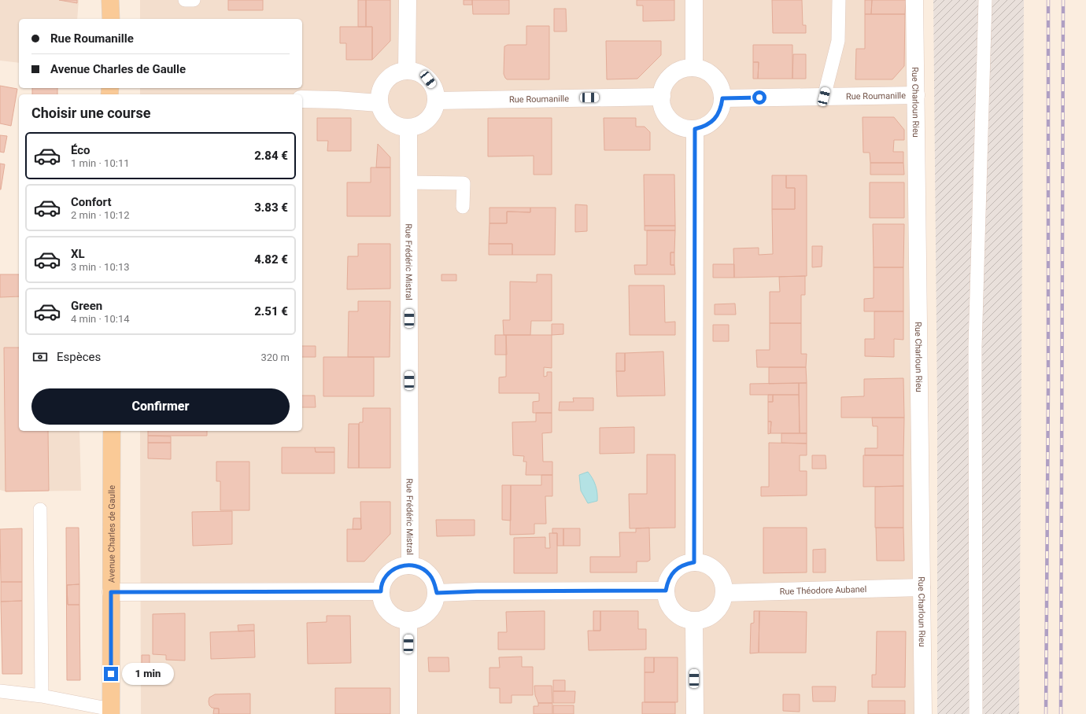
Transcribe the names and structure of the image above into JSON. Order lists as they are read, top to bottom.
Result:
{
  "streets": {
    "main road": ["Avenue Charles de Gaulle"],
    "street": [
      "Rue Roumanille",
      "Rue Charloun Rieu",
      "Rue Frédéric Mistral",
      "Rue Théodore Aubanel"
    ]
  },
  "crossings": [
    ["Rue Roumanille", "Rue Charloun Rieu"],
    ["Rue Roumanille", "Rue Frédéric Mistral"],
    ["Rue Charloun Rieu", "Rue Théodore Aubanel"]
  ],
  "page": {
    "banner": ["Rue Roumanille", "Avenue Charles de Gaulle"],
    "heading": "Choisir une course",
    "list": [
      {
        "name": "Éco",
        "note": "1 min · 10:11",
        "value": "2.84 €"
      },
      {
        "name": "Confort",
        "note": "2 min · 10:12",
        "value": "3.83 €"
      },
      {
        "name": "XL",
        "note": "3 min · 10:13",
        "value": "4.82 €"
      },
      {
        "name": "Green",
        "note": "4 min · 10:14",
        "value": "2.51 €"
      }
    ],
    "pay": ["Espèces", "320 m"],
    "buttons": "Confirmer",
    "bubble": "1 min"
  }
}
